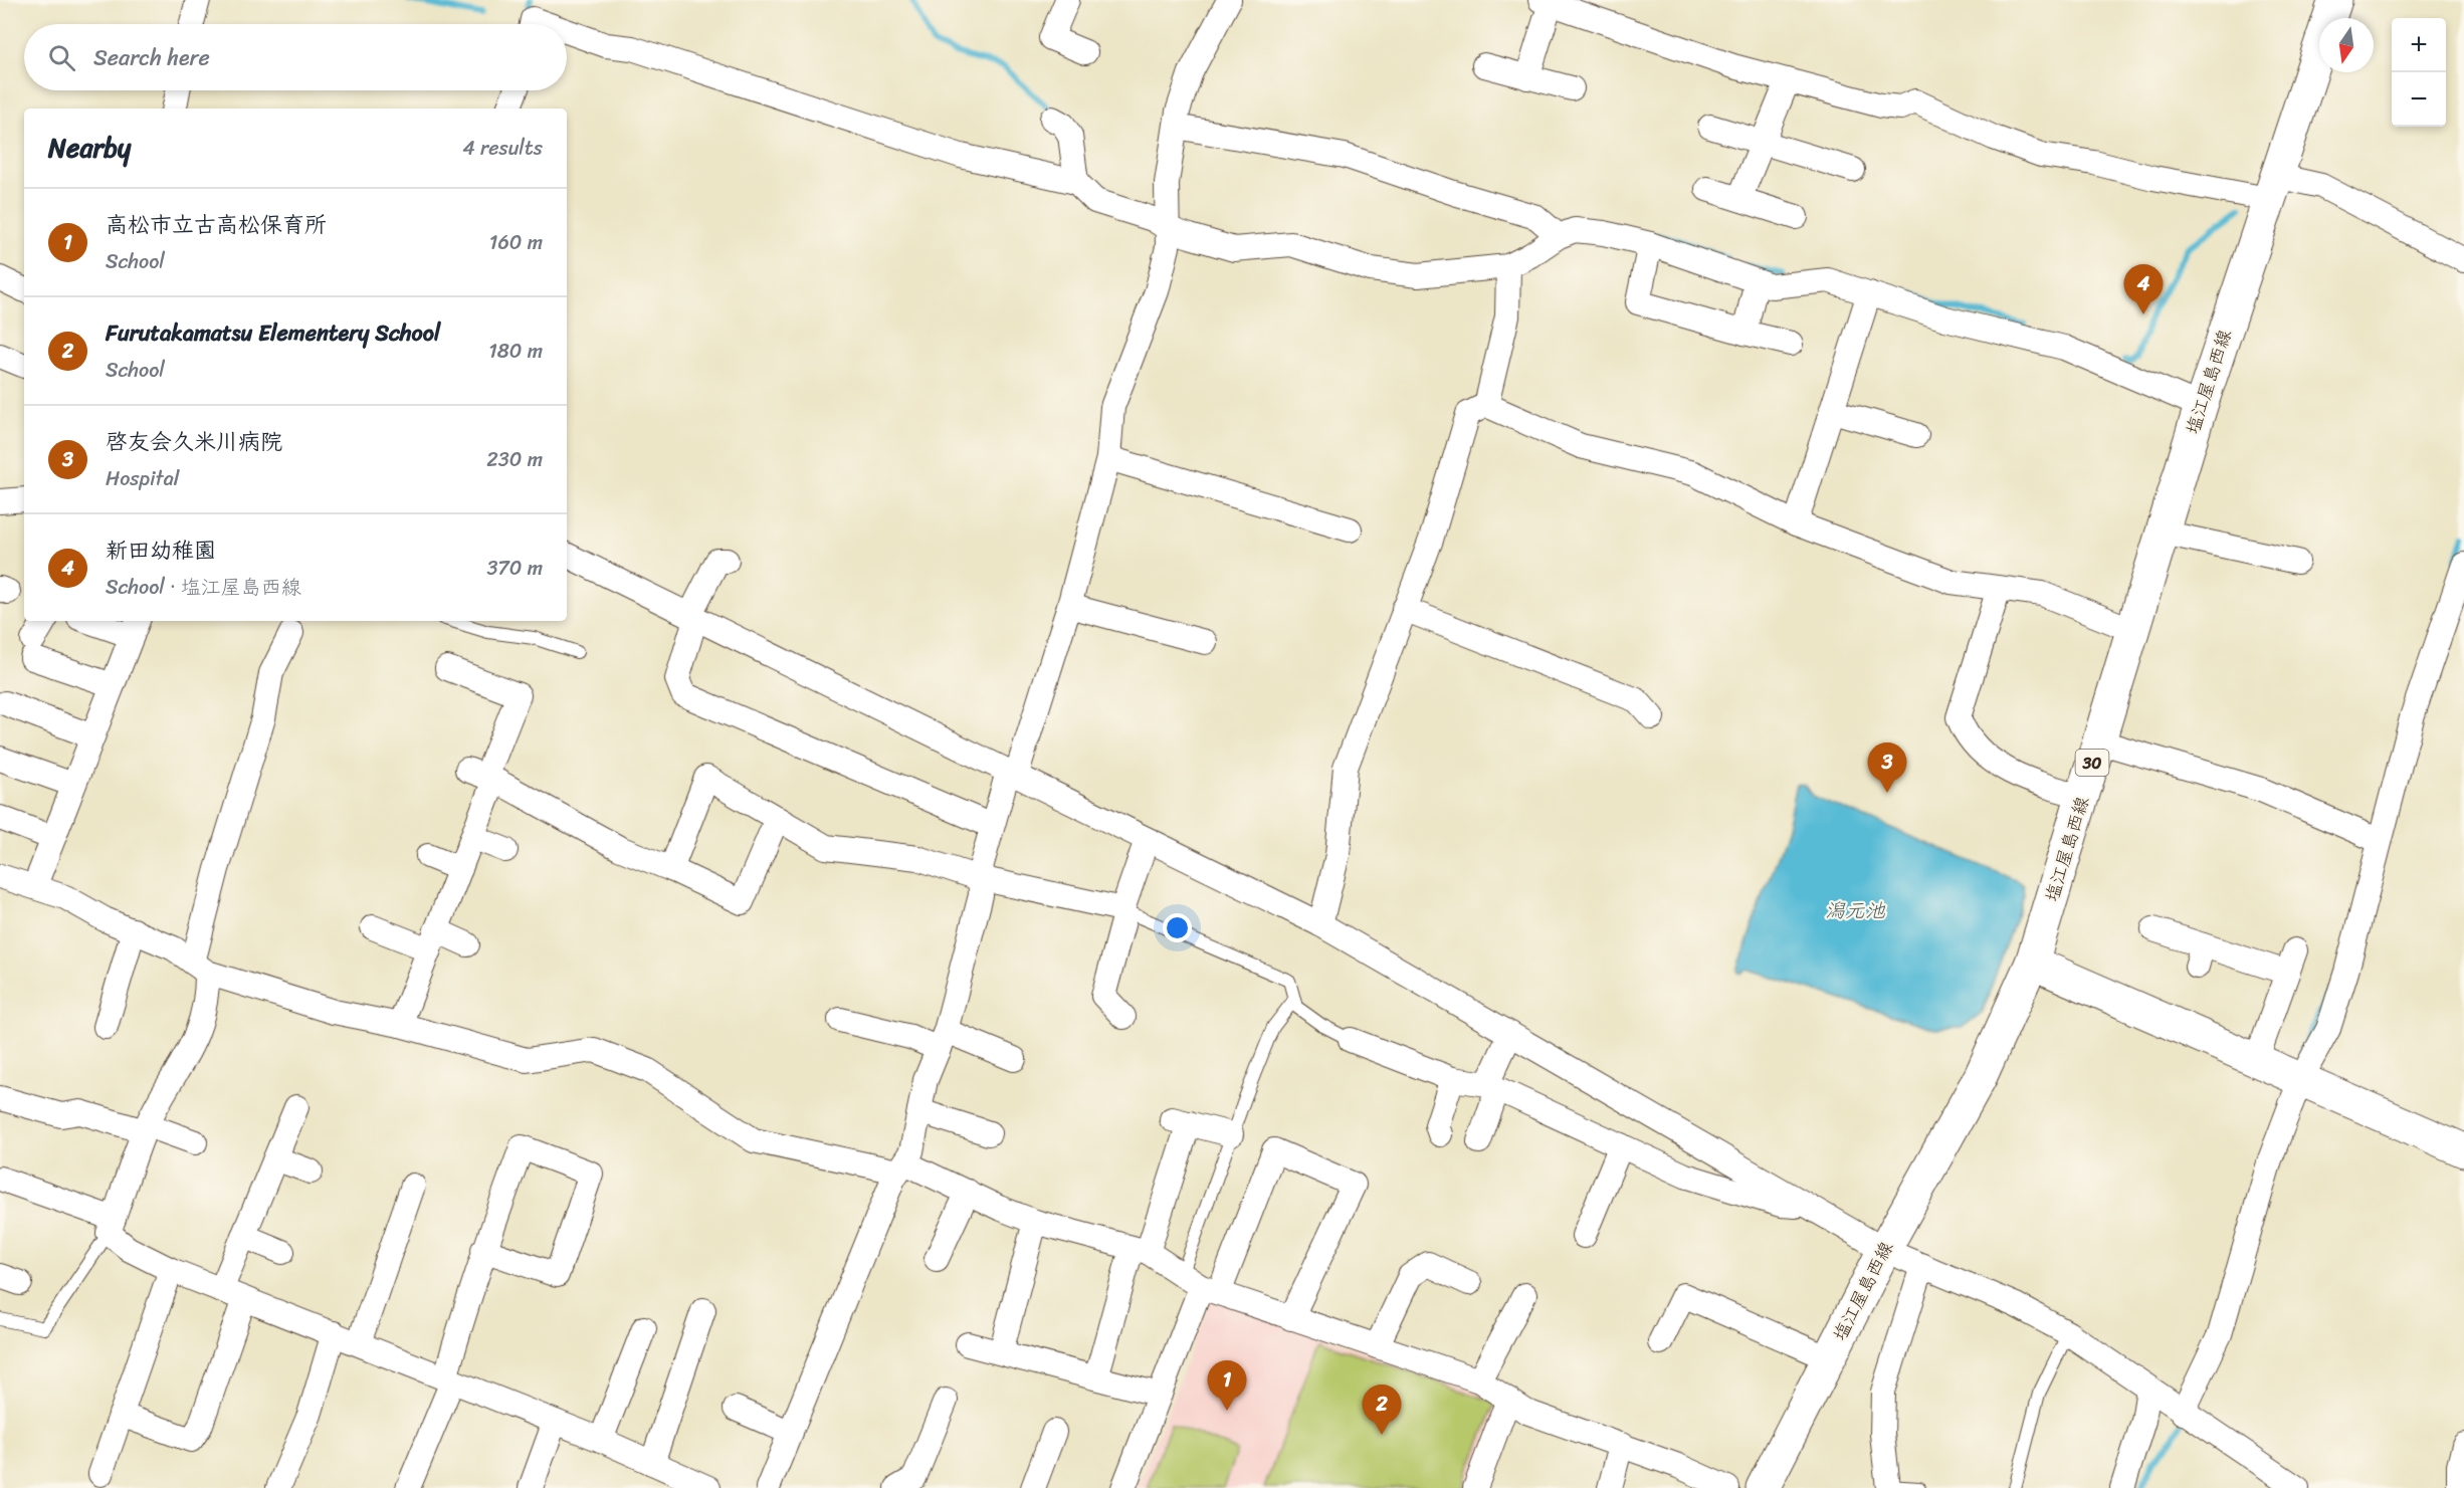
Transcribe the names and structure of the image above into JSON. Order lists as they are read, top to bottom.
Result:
{
  "streets": {
    "main road": ["塩江屋島西線", "30"]
  },
  "water": ["潟元池"],
  "north": "bottom",
  "page": {
    "map_buttons": ["+", "−"],
    "search": "Search here",
    "heading": ["Nearby", "4 results"],
    "list": [
      {
        "mark": "1",
        "name": "高松市立古高松保育所",
        "note": "School",
        "value": "160 m"
      },
      {
        "mark": "2",
        "name": "Furutakamatsu Elementery School",
        "note": "School",
        "value": "180 m"
      },
      {
        "mark": "3",
        "name": "啓友会久米川病院",
        "note": "Hospital",
        "value": "230 m"
      },
      {
        "mark": "4",
        "name": "新田幼稚園",
        "note": "School · 塩江屋島西線",
        "value": "370 m"
      }
    ],
    "pins": [
      "4",
      "3",
      "1",
      "2"
    ]
  }
}
